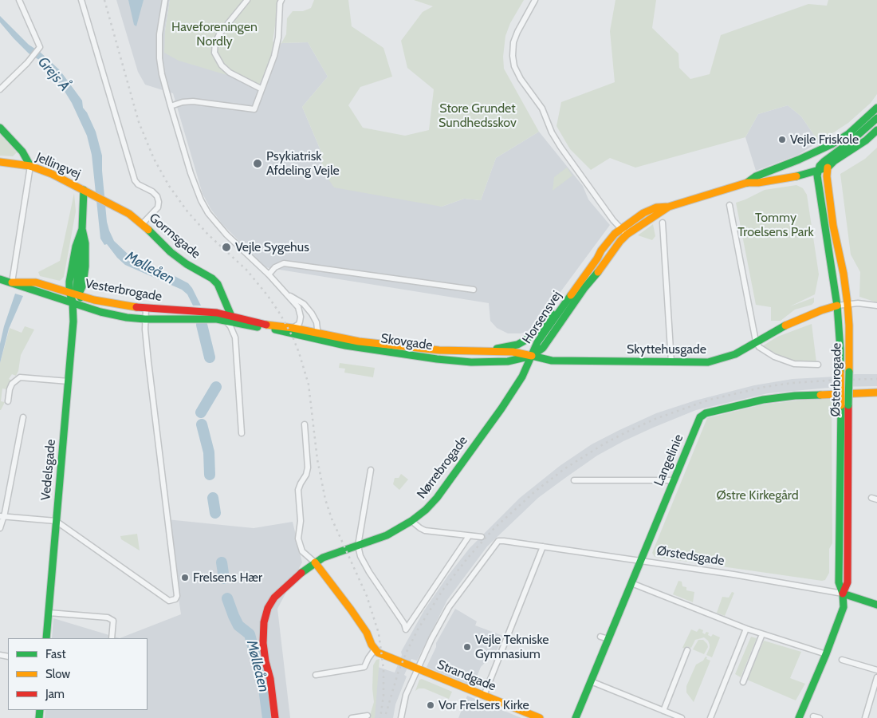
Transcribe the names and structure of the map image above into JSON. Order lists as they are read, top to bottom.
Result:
{
  "streets": {
    "main road": [
      "Jellingvej",
      "Gormsgade",
      "Vesterbrogade",
      "Horsensvej",
      "Skovgade",
      "Skyttehusgade",
      "Østerbrogade",
      "Langelinie",
      "Nørrebrogade",
      "Vedelsgade",
      "Ørstedsgade",
      "Strandgade"
    ]
  },
  "crossings": [
    ["Jellingvej", "Gormsgade"],
    ["Jellingvej", "Vedelsgade"],
    ["Gormsgade", "Vesterbrogade"],
    ["Gormsgade", "Skovgade"],
    ["Gormsgade", "Vedelsgade"],
    ["Vesterbrogade", "Skovgade"],
    ["Vesterbrogade", "Vedelsgade"],
    ["Horsensvej", "Skovgade"],
    ["Horsensvej", "Skyttehusgade"],
    ["Horsensvej", "Østerbrogade"],
    ["Horsensvej", "Nørrebrogade"],
    ["Skovgade", "Skyttehusgade"],
    ["Skovgade", "Nørrebrogade"],
    ["Skyttehusgade", "Østerbrogade"],
    ["Skyttehusgade", "Nørrebrogade"],
    ["Østerbrogade", "Ørstedsgade"],
    ["Langelinie", "Ørstedsgade"],
    ["Ørstedsgade", "Strandgade"]
  ],
  "water": ["Grejs Å", "Mølleåen"],
  "parks": [
    "Haveforeningen Nordly",
    "Store Grundet Sundhedsskov",
    "Tommy Troelsens Park",
    "Østre Kirkegård"
  ],
  "places": [
    "Vejle Friskole",
    "Psykiatrisk Afdeling Vejle",
    "Vejle Sygehus",
    "Frelsens Hær",
    "Vejle Tekniske Gymnasium",
    "Vor Frelsers Kirke"
  ],
  "legend": ["Fast", "Slow", "Jam"]
}
